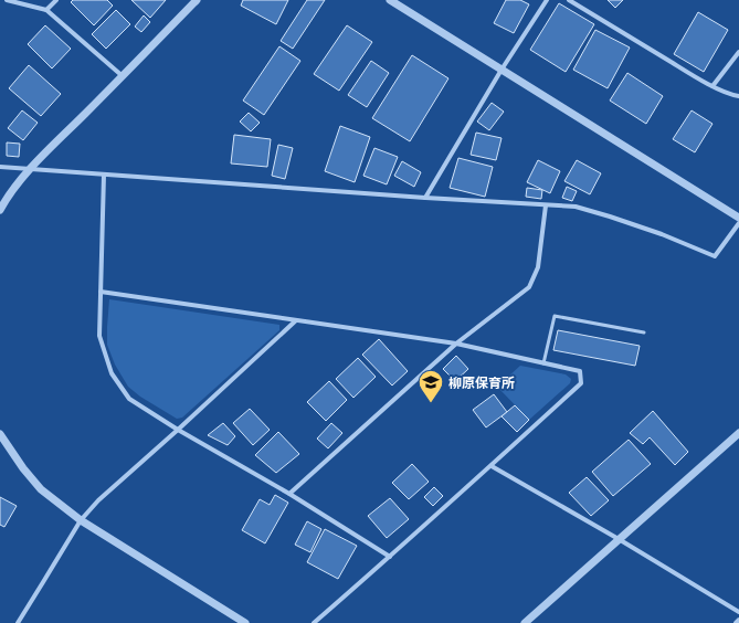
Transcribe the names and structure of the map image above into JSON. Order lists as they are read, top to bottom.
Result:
{
  "places": {
    "school or university": ["柳原保育所"]
  }
}
